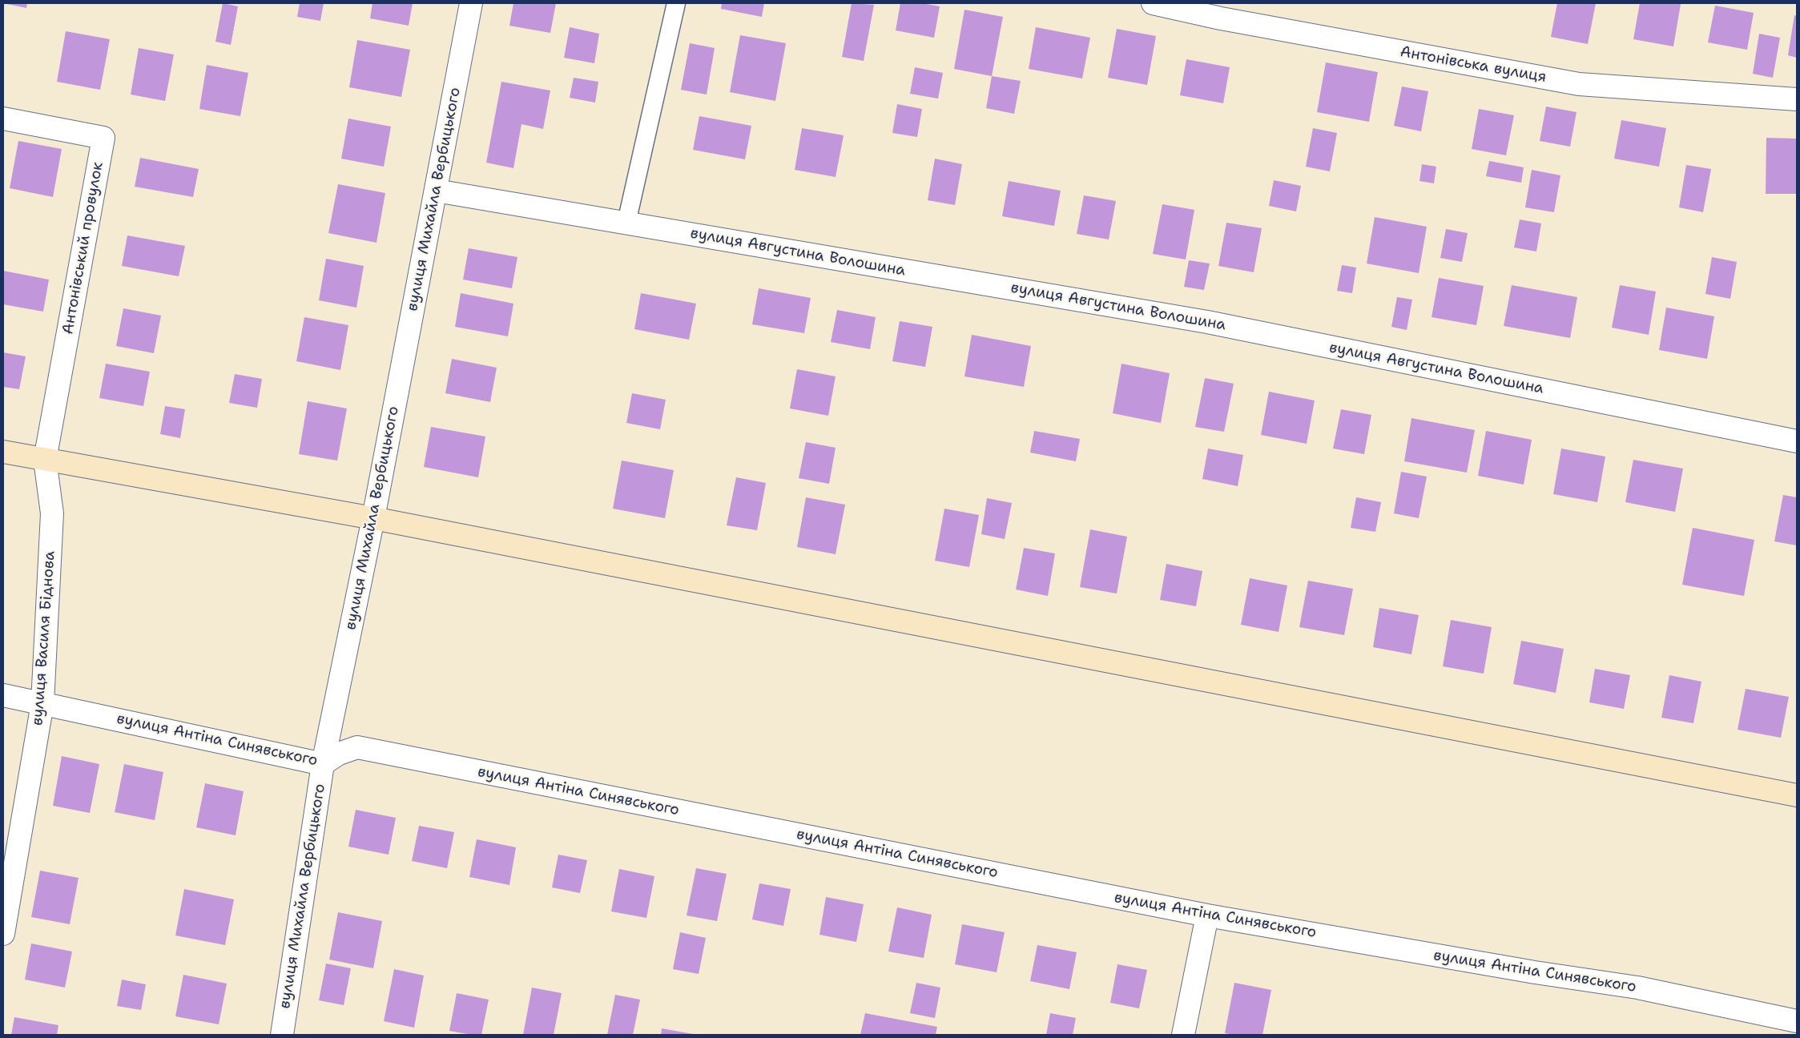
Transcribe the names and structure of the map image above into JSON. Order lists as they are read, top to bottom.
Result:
{
  "streets": {
    "street": [
      "Антонівська вулиця",
      "вулиця Михайла Вербицького",
      "Антонівський провулок",
      "вулиця Августина Волошина",
      "вулиця Василя Біднова",
      "вулиця Антіна Синявського"
    ]
  },
  "crossings": [
    ["вулиця Михайла Вербицького", "вулиця Августина Волошина"],
    ["вулиця Михайла Вербицького", "вулиця Антіна Синявського"],
    ["Антонівський провулок", "вулиця Василя Біднова"],
    ["вулиця Василя Біднова", "вулиця Антіна Синявського"]
  ]
}
